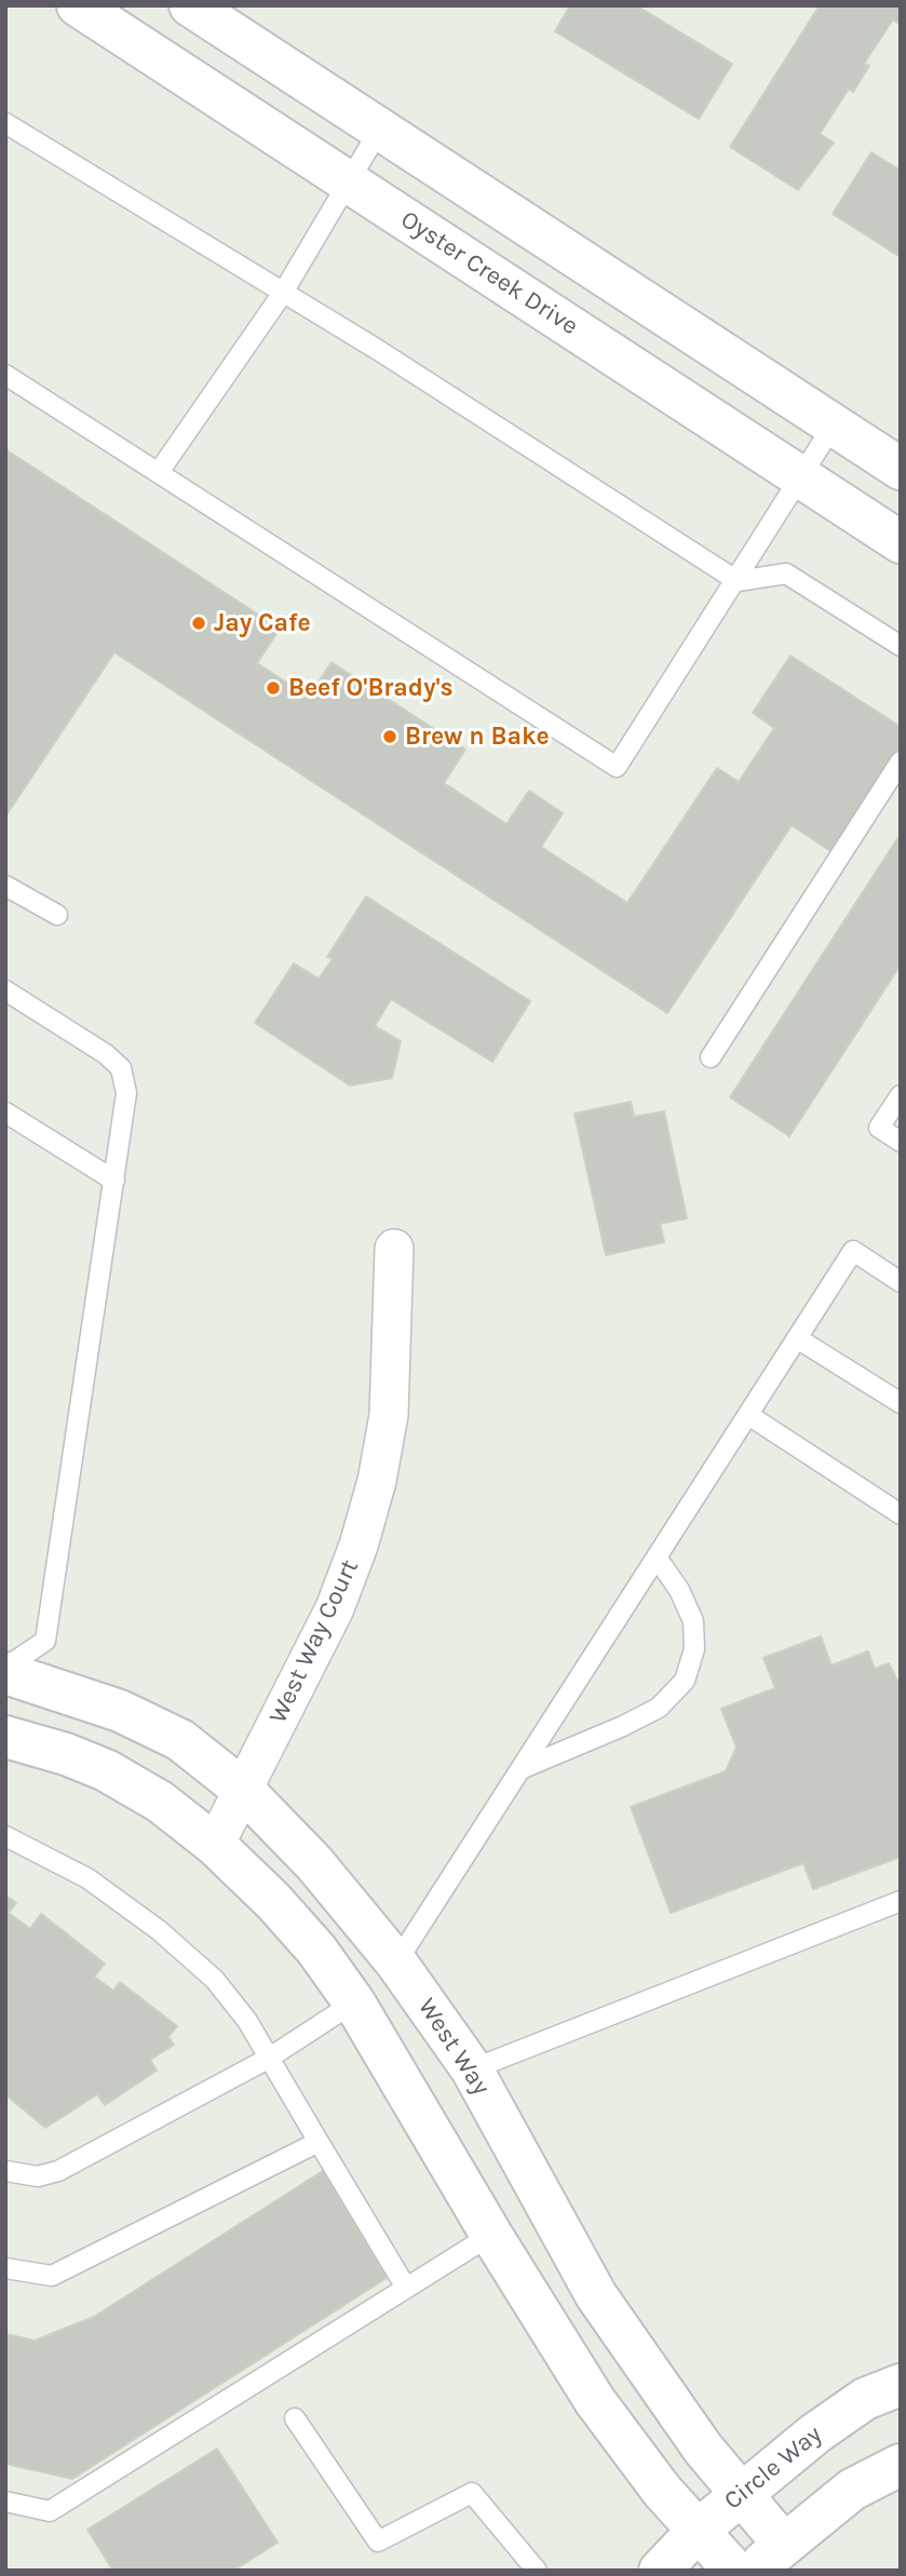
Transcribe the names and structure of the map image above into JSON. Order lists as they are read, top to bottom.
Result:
{
  "streets": {
    "street": [
      "Oyster Creek Drive",
      "West Way Court",
      "West Way",
      "Circle Way"
    ]
  },
  "crossings": [
    ["West Way Court", "West Way"],
    ["West Way", "Circle Way"]
  ],
  "places": ["Jay Cafe", "Beef O'Brady's", "Brew n Bake"]
}
